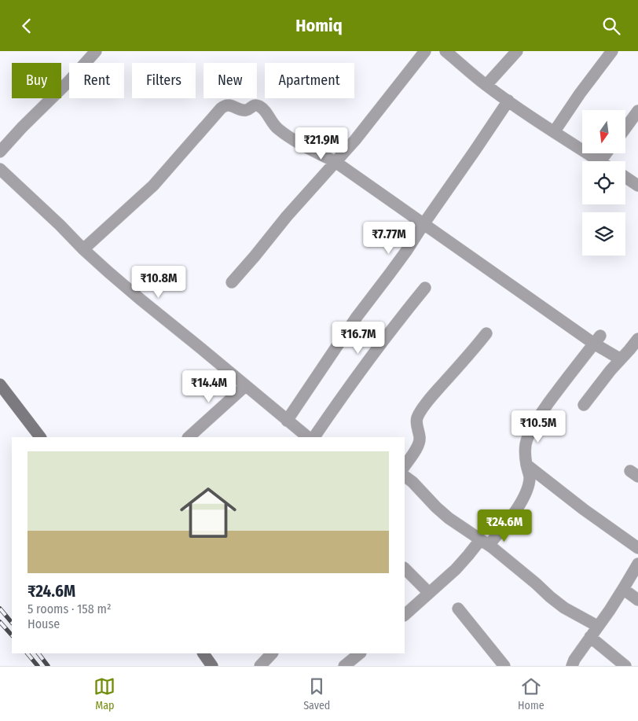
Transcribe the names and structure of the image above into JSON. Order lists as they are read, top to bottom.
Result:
{
  "north": "bottom",
  "page": {
    "header": "Homiq",
    "chip": [
      "Buy",
      "Rent",
      "Filters",
      "New",
      "Apartment"
    ],
    "price": [
      "₹21.9M",
      "₹7.77M",
      "₹10.8M",
      "₹16.7M",
      "₹14.4M",
      "₹10.5M",
      "₹24.6M"
    ],
    "list": [
      {
        "name": "₹24.6M",
        "note": "5 rooms · 158 m² · House"
      }
    ],
    "tabs": ["Map", "Saved", "Home"]
  }
}
